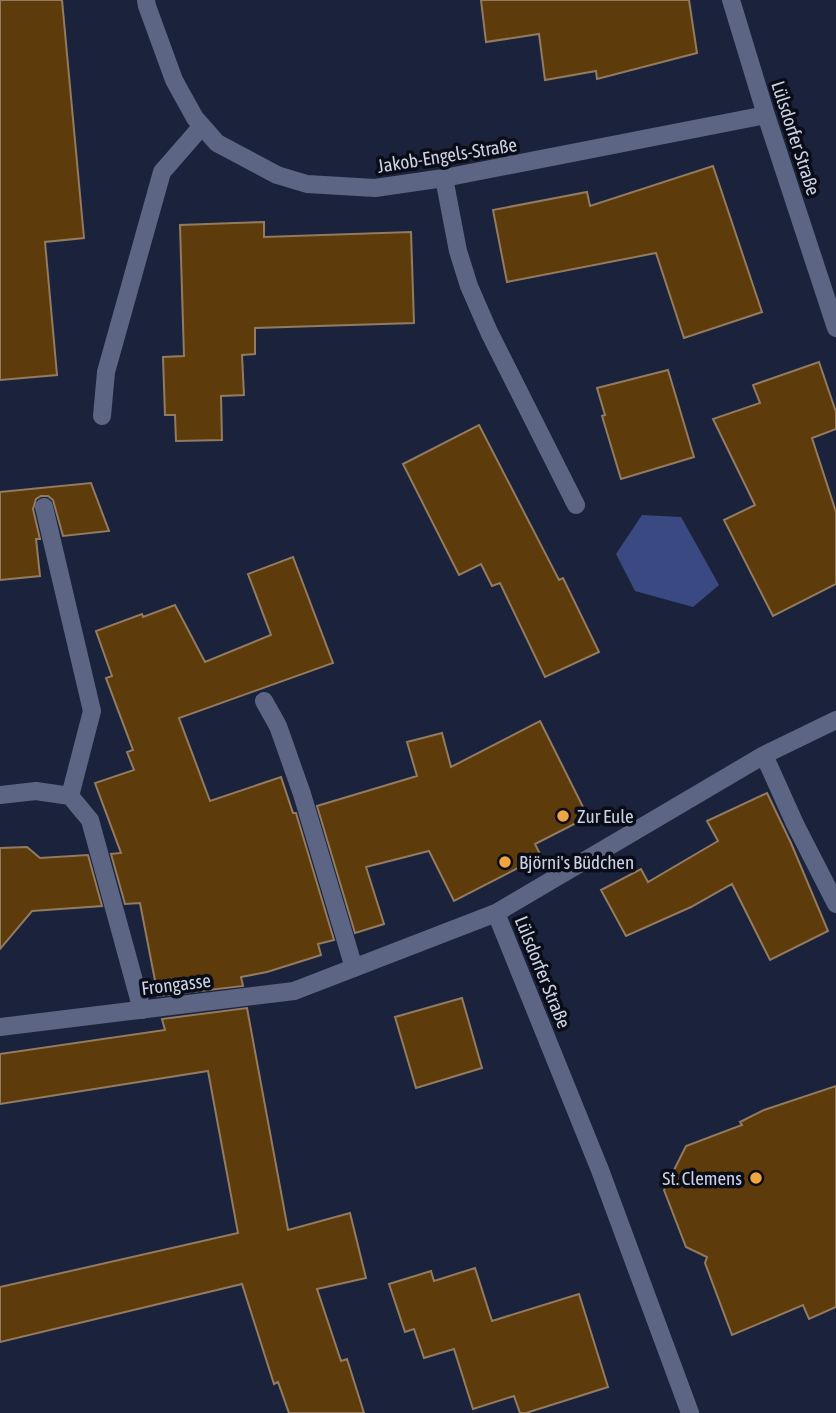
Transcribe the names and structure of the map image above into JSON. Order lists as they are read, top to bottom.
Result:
{
  "streets": {
    "street": ["Lülsdorfer Straße", "Jakob-Engels-Straße", "Frongasse"]
  },
  "crossings": [
    ["Lülsdorfer Straße", "Jakob-Engels-Straße"],
    ["Lülsdorfer Straße", "Frongasse"]
  ],
  "places": ["Zur Eule", "Björni's Büdchen", "St. Clemens"]
}
